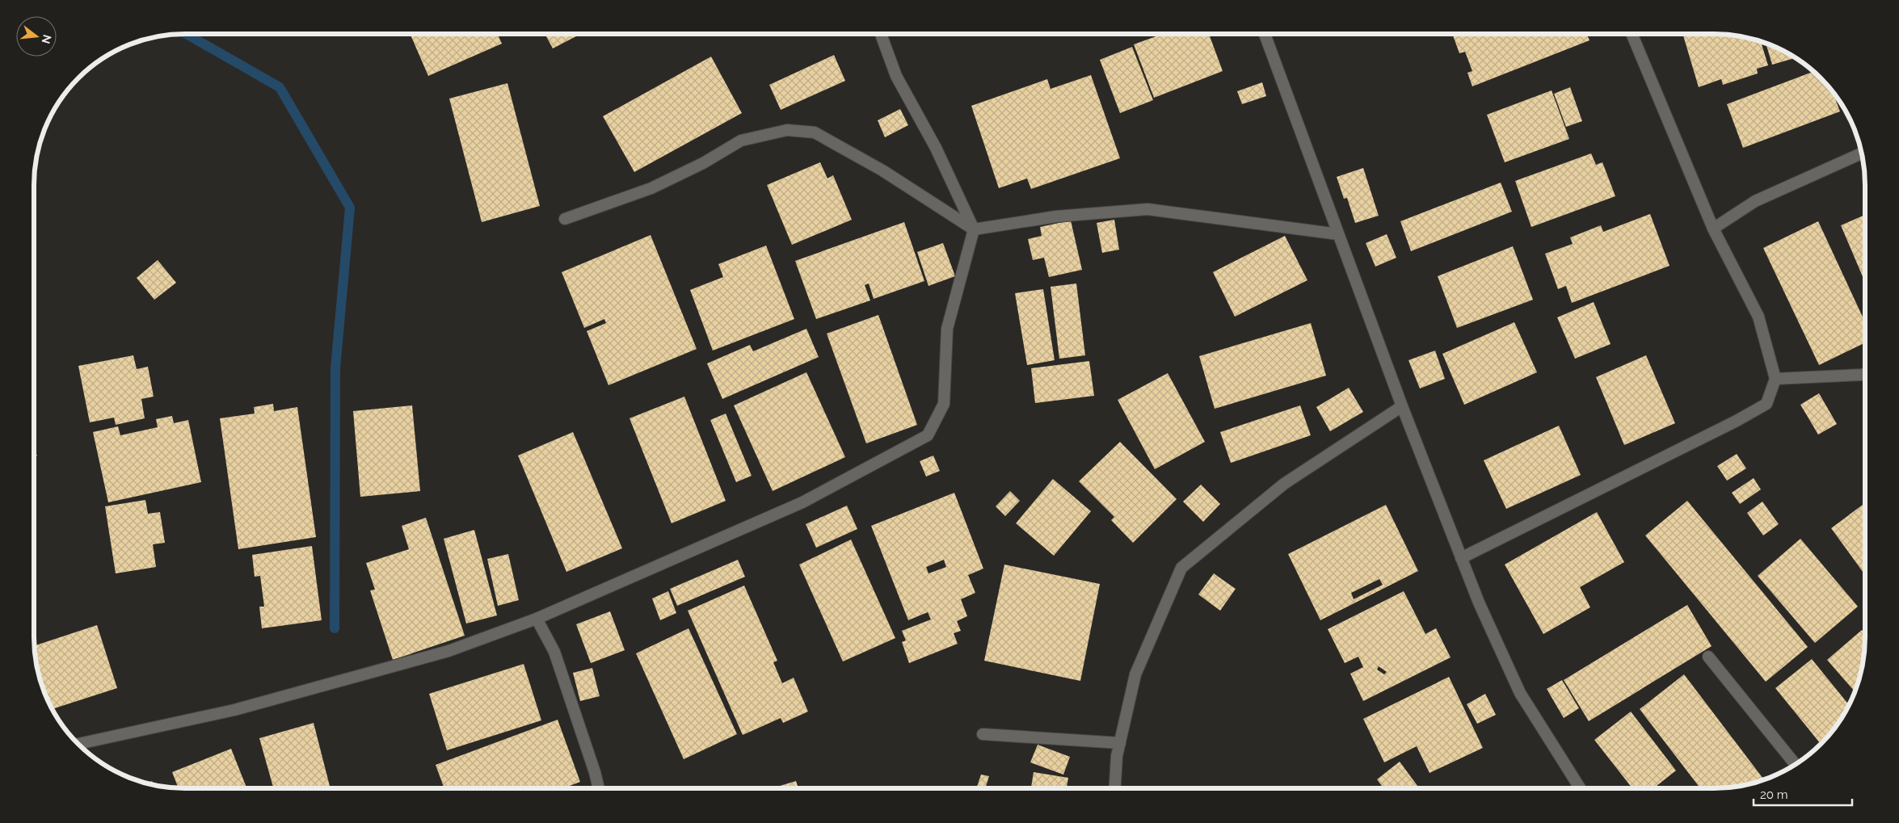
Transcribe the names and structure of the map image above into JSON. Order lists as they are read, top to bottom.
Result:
{
  "scale_bar": "20 m",
  "north": "right"
}
